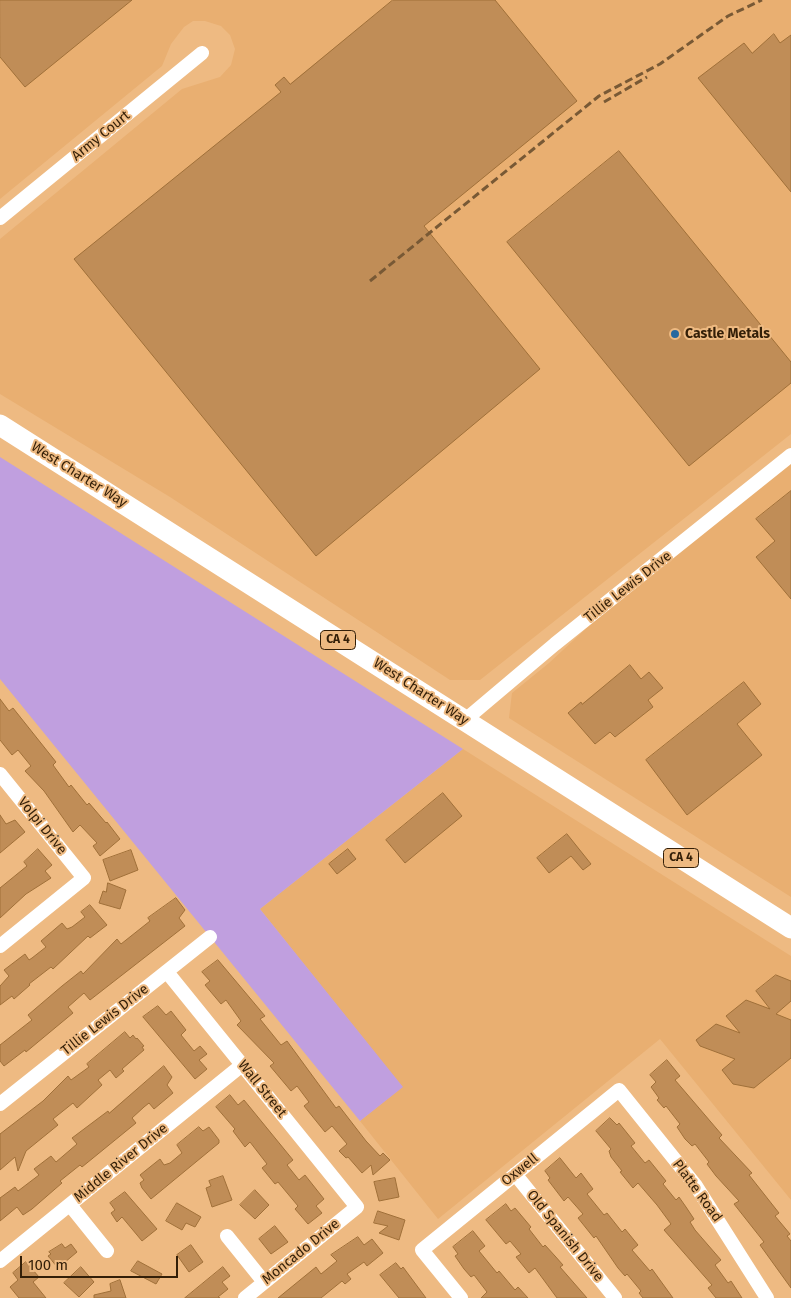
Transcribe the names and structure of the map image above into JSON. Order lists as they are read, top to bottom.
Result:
{
  "streets": {
    "highway": ["West Charter Way", "CA 4"],
    "street": [
      "Army Court",
      "Tillie Lewis Drive",
      "Volpi Drive",
      "Wall Street",
      "Middle River Drive",
      "Oxwell",
      "Platte Road",
      "Old Spanish Drive",
      "Moncado Drive"
    ]
  },
  "crossings": [
    ["West Charter Way", "Tillie Lewis Drive"],
    ["Tillie Lewis Drive", "Wall Street"],
    ["Wall Street", "Middle River Drive"],
    ["Wall Street", "Moncado Drive"],
    ["Oxwell", "Platte Road"],
    ["Oxwell", "Old Spanish Drive"]
  ],
  "places": ["Castle Metals"],
  "scale_bar": "100 m"
}
